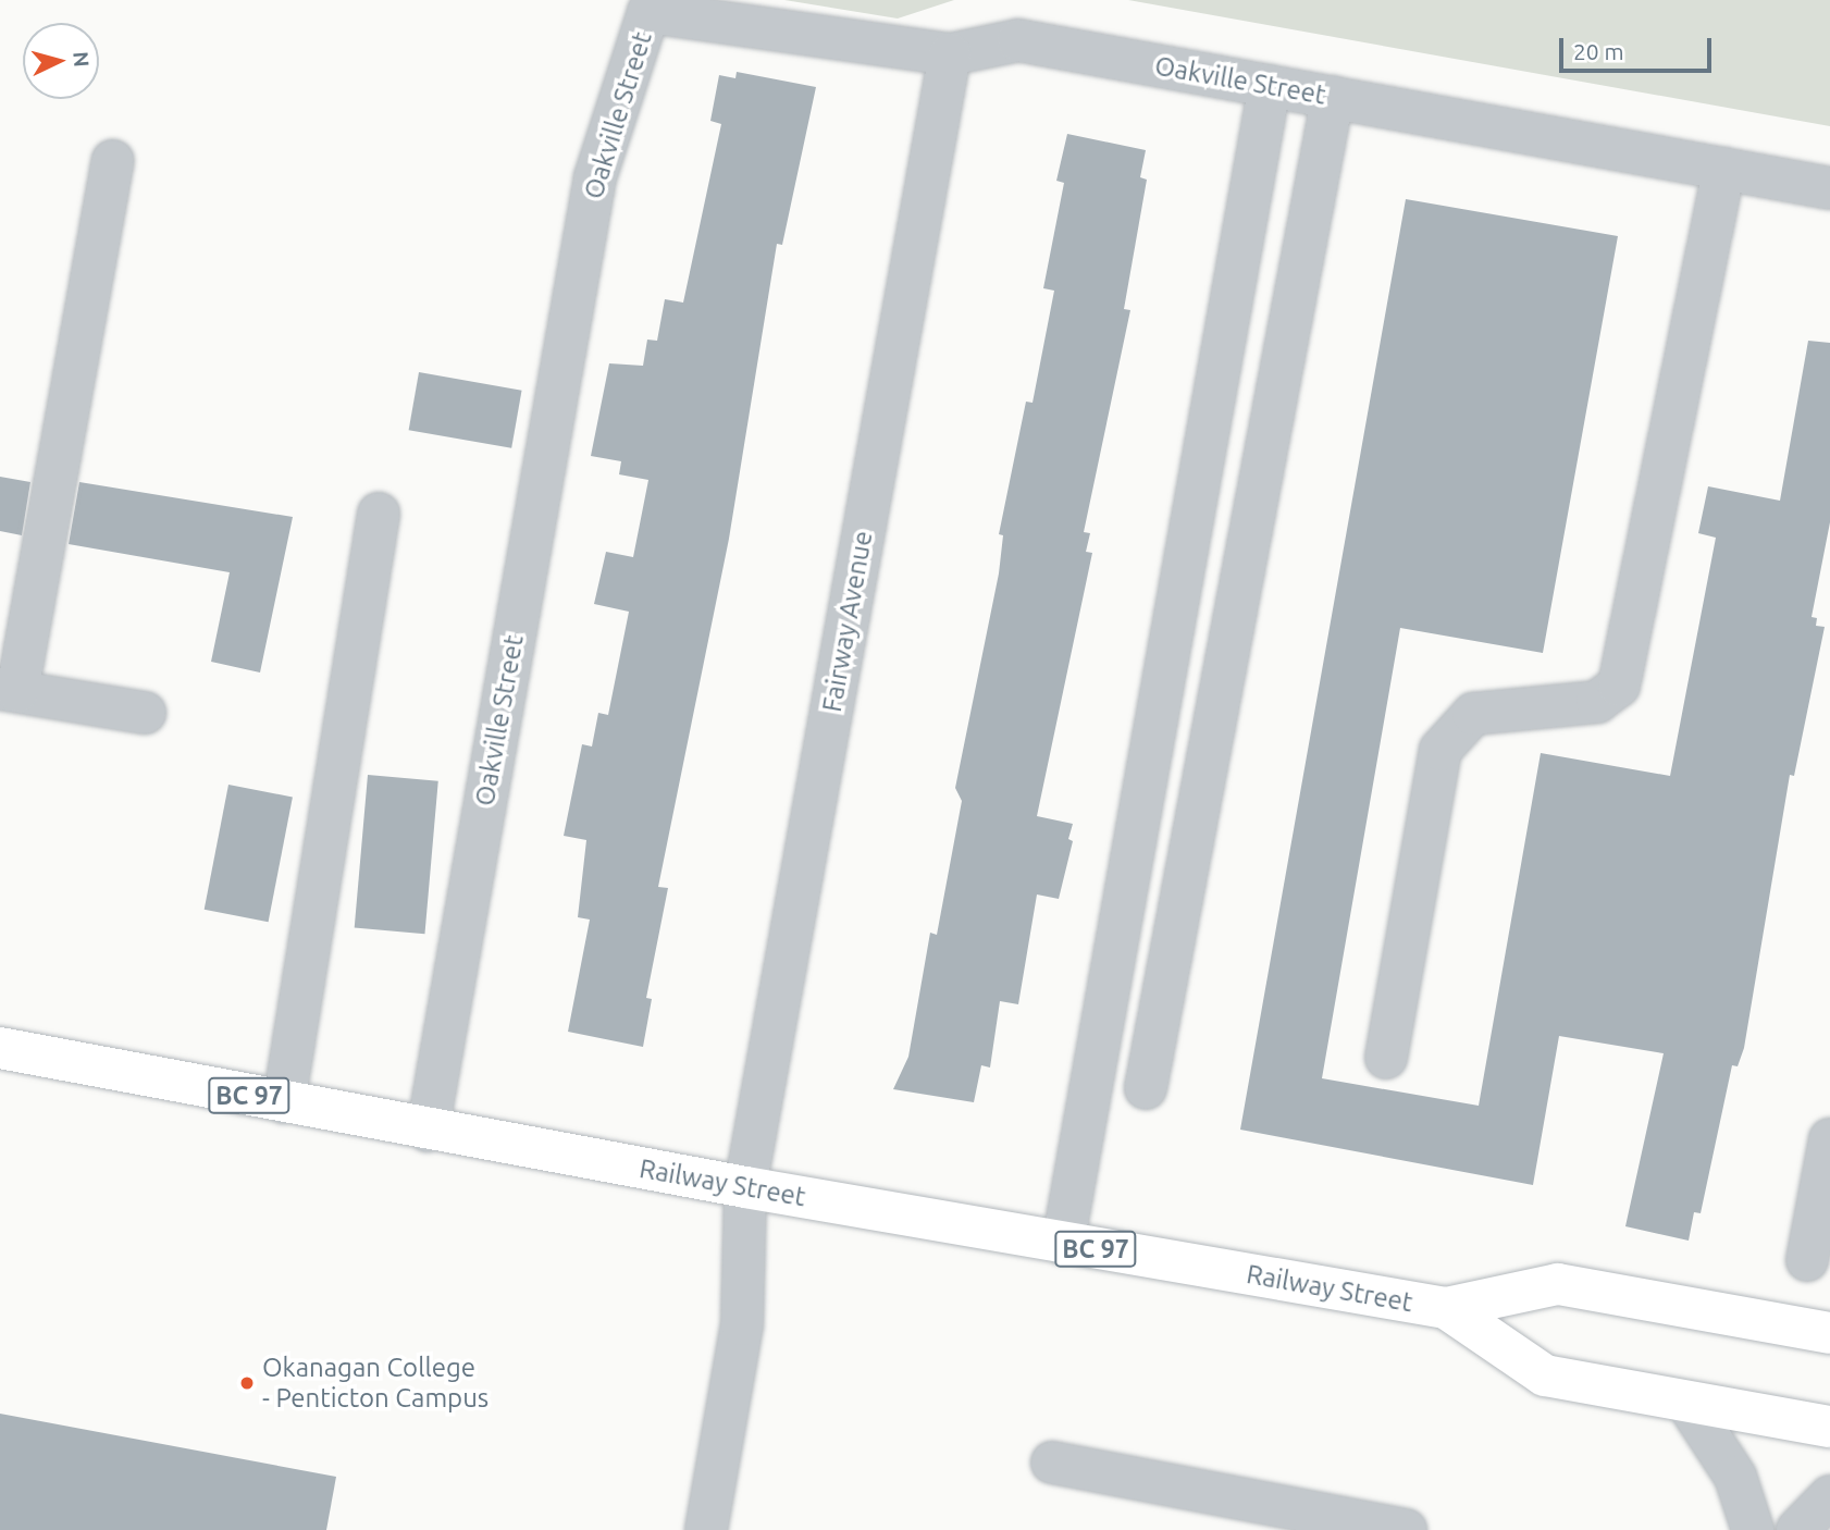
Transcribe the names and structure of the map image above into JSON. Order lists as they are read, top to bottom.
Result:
{
  "streets": {
    "highway": ["BC 97", "Railway Street"],
    "street": ["Oakville Street", "Fairway Avenue"]
  },
  "crossings": [
    ["Oakville Street", "Fairway Avenue"],
    ["Oakville Street", "Railway Street"],
    ["Fairway Avenue", "Railway Street"]
  ],
  "places": ["Okanagan College - Penticton Campus"],
  "scale_bar": "20 m",
  "north": "right"
}
